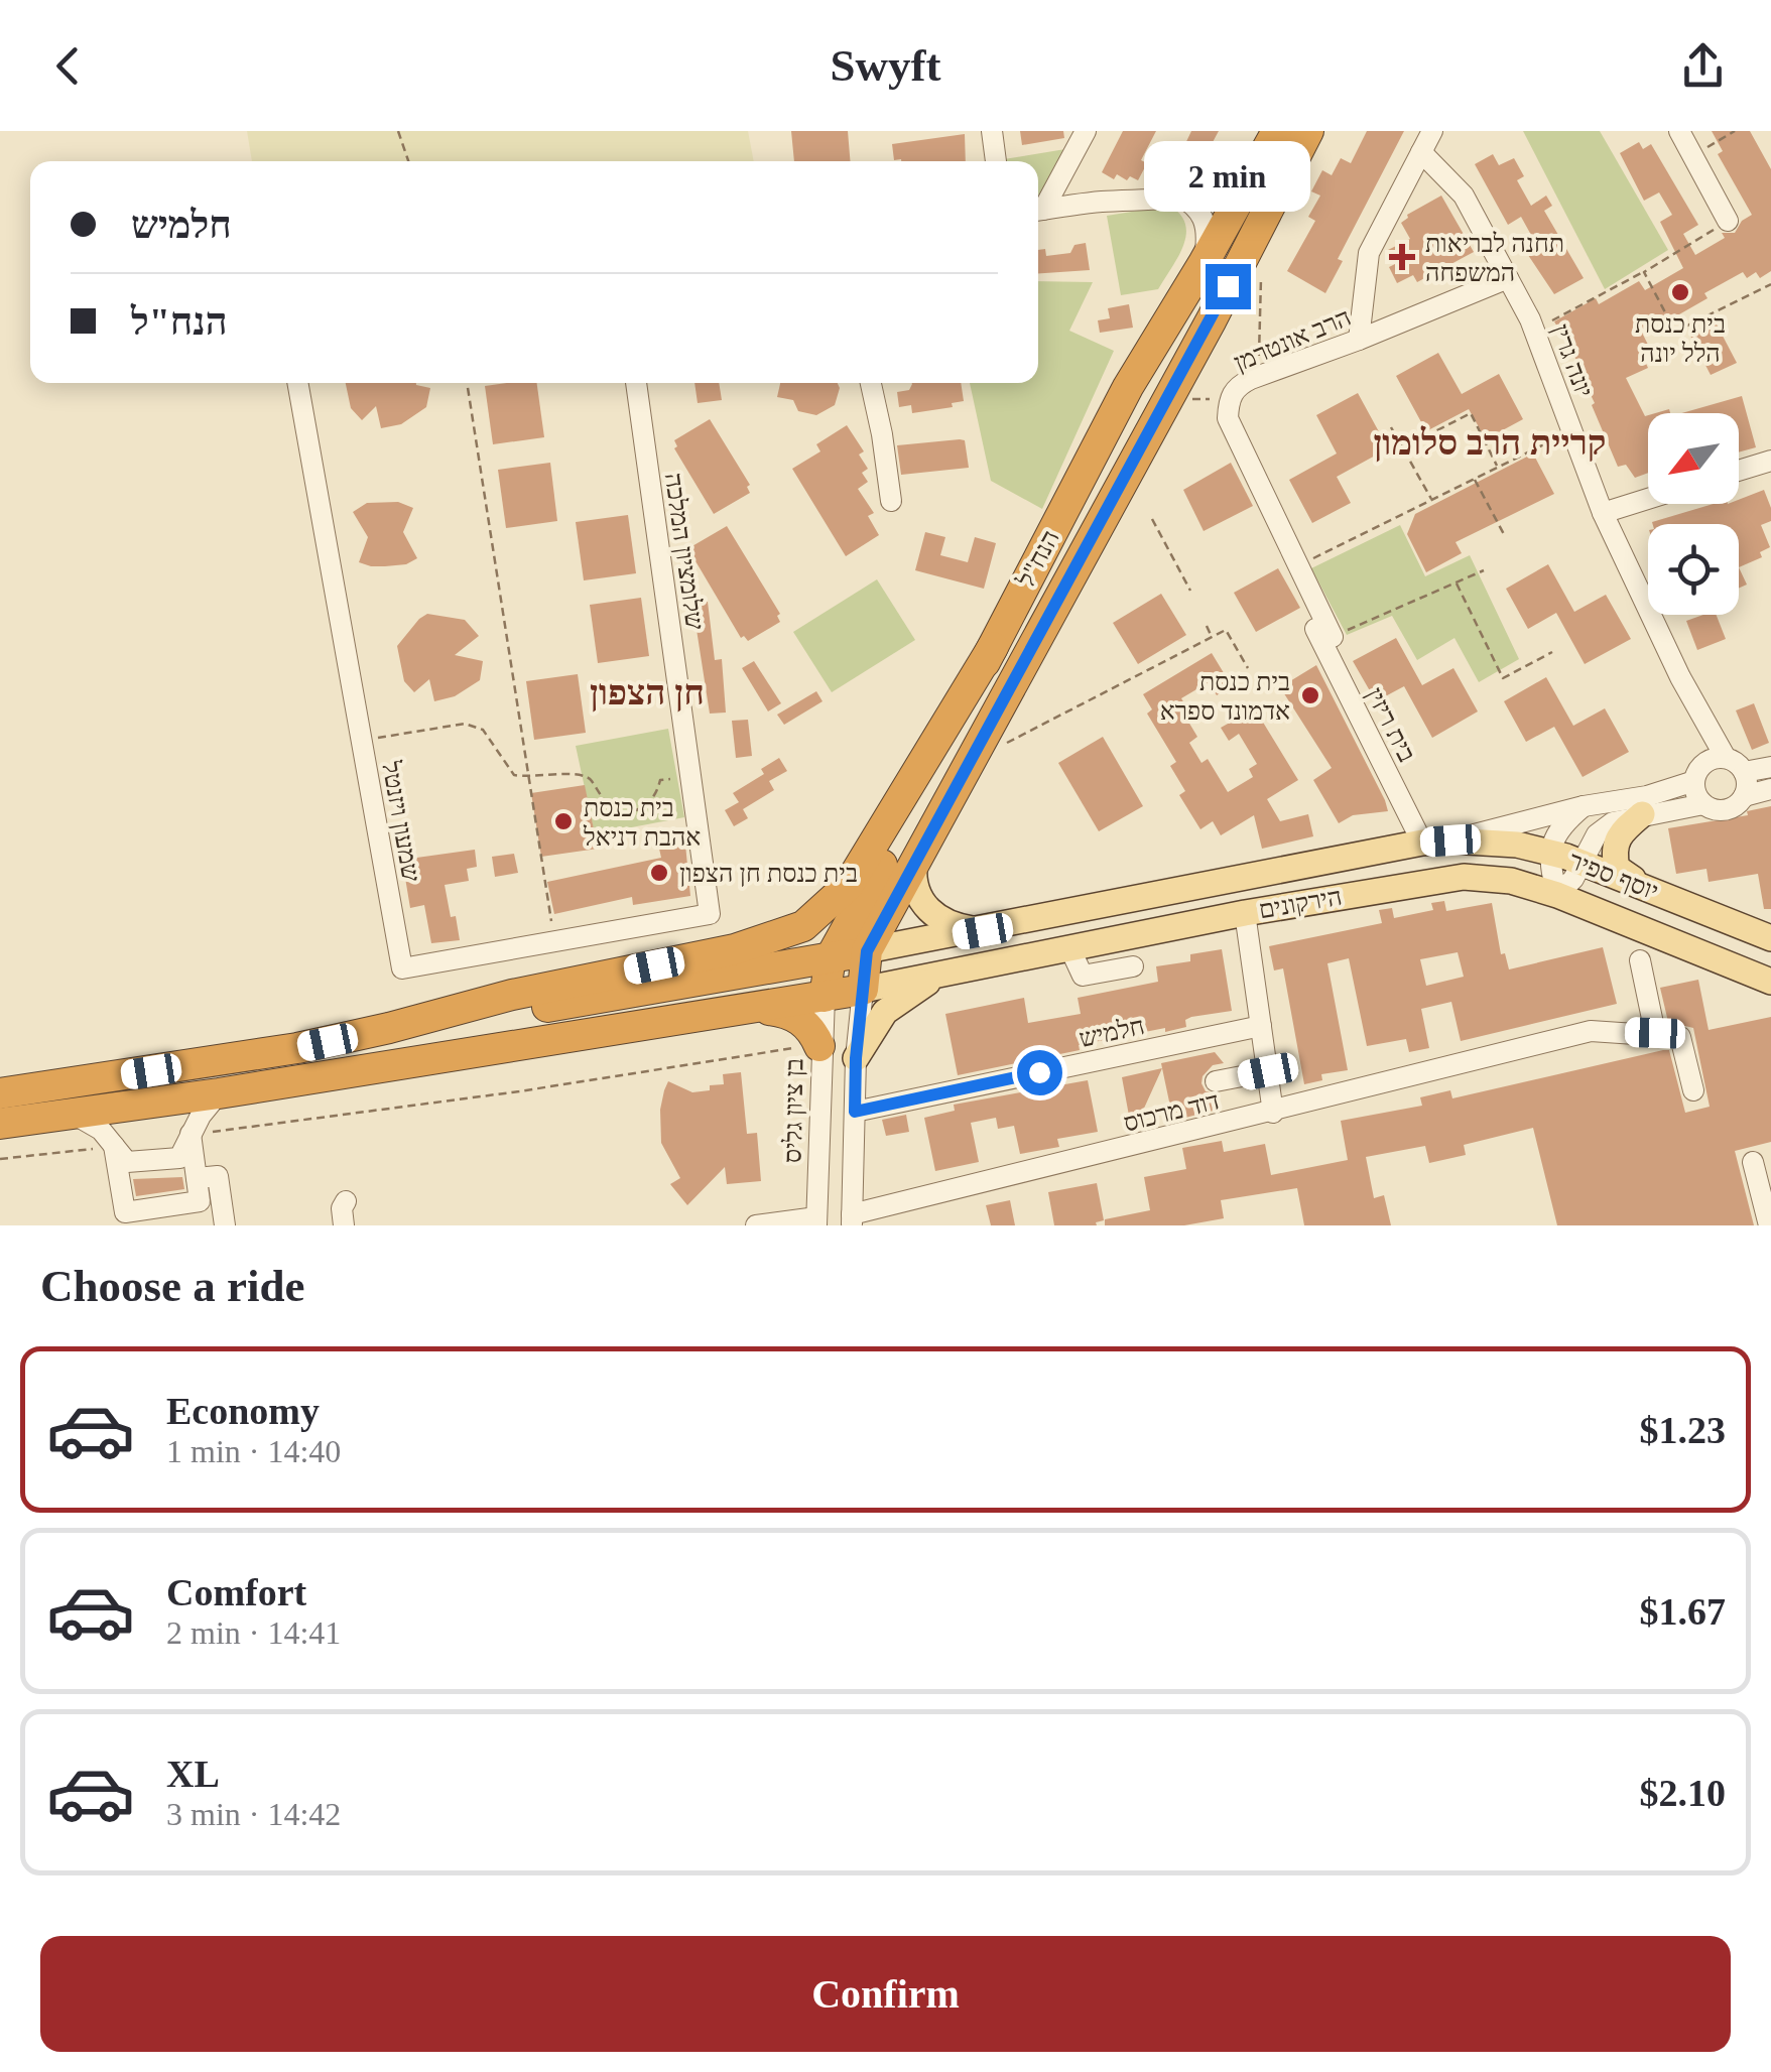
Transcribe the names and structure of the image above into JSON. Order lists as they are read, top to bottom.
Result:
{
  "streets": {
    "highway": ["הנח\"ל"],
    "main road": ["יוסף ספיר", "הירקונים"],
    "street": [
      "הרב אונטרמן",
      "יונה גרין",
      "שלומציון המלכה",
      "בית ריזין",
      "שמעון ויזנטל",
      "חלמיש",
      "בן ציון גליס",
      "דוד מרכוס"
    ]
  },
  "crossings": [
    ["הרב אונטרמן", "יונה גרין"],
    ["הרב אונטרמן", "בית ריזין"],
    ["יונה גרין", "הירקונים"],
    ["שלומציון המלכה", "שמעון ויזנטל"],
    ["הנח\"ל", "הירקונים"],
    ["הנח\"ל", "בן ציון גליס"],
    ["בית ריזין", "הירקונים"],
    ["יוסף ספיר", "הירקונים"]
  ],
  "districts": ["קריית הרב סלומון", "חן הצפון"],
  "places": {
    "health": ["תחנה לבריאות המשפחה"],
    "other": [
      "בית כנסת הלל יונה",
      "בית כנסת אדמונד ספרא",
      "בית כנסת אהבת דניאל",
      "בית כנסת חן הצפון"
    ]
  },
  "north": "bottom left",
  "page": {
    "header": "Swyft",
    "bubble": "2 min",
    "banner": ["חלמיש", "הנח\"ל"],
    "heading": "Choose a ride",
    "list": [
      {
        "name": "Economy",
        "note": "1 min · 14:40",
        "value": "$1.23"
      },
      {
        "name": "Comfort",
        "note": "2 min · 14:41",
        "value": "$1.67"
      },
      {
        "name": "XL",
        "note": "3 min · 14:42",
        "value": "$2.10"
      }
    ],
    "buttons": "Confirm"
  }
}
